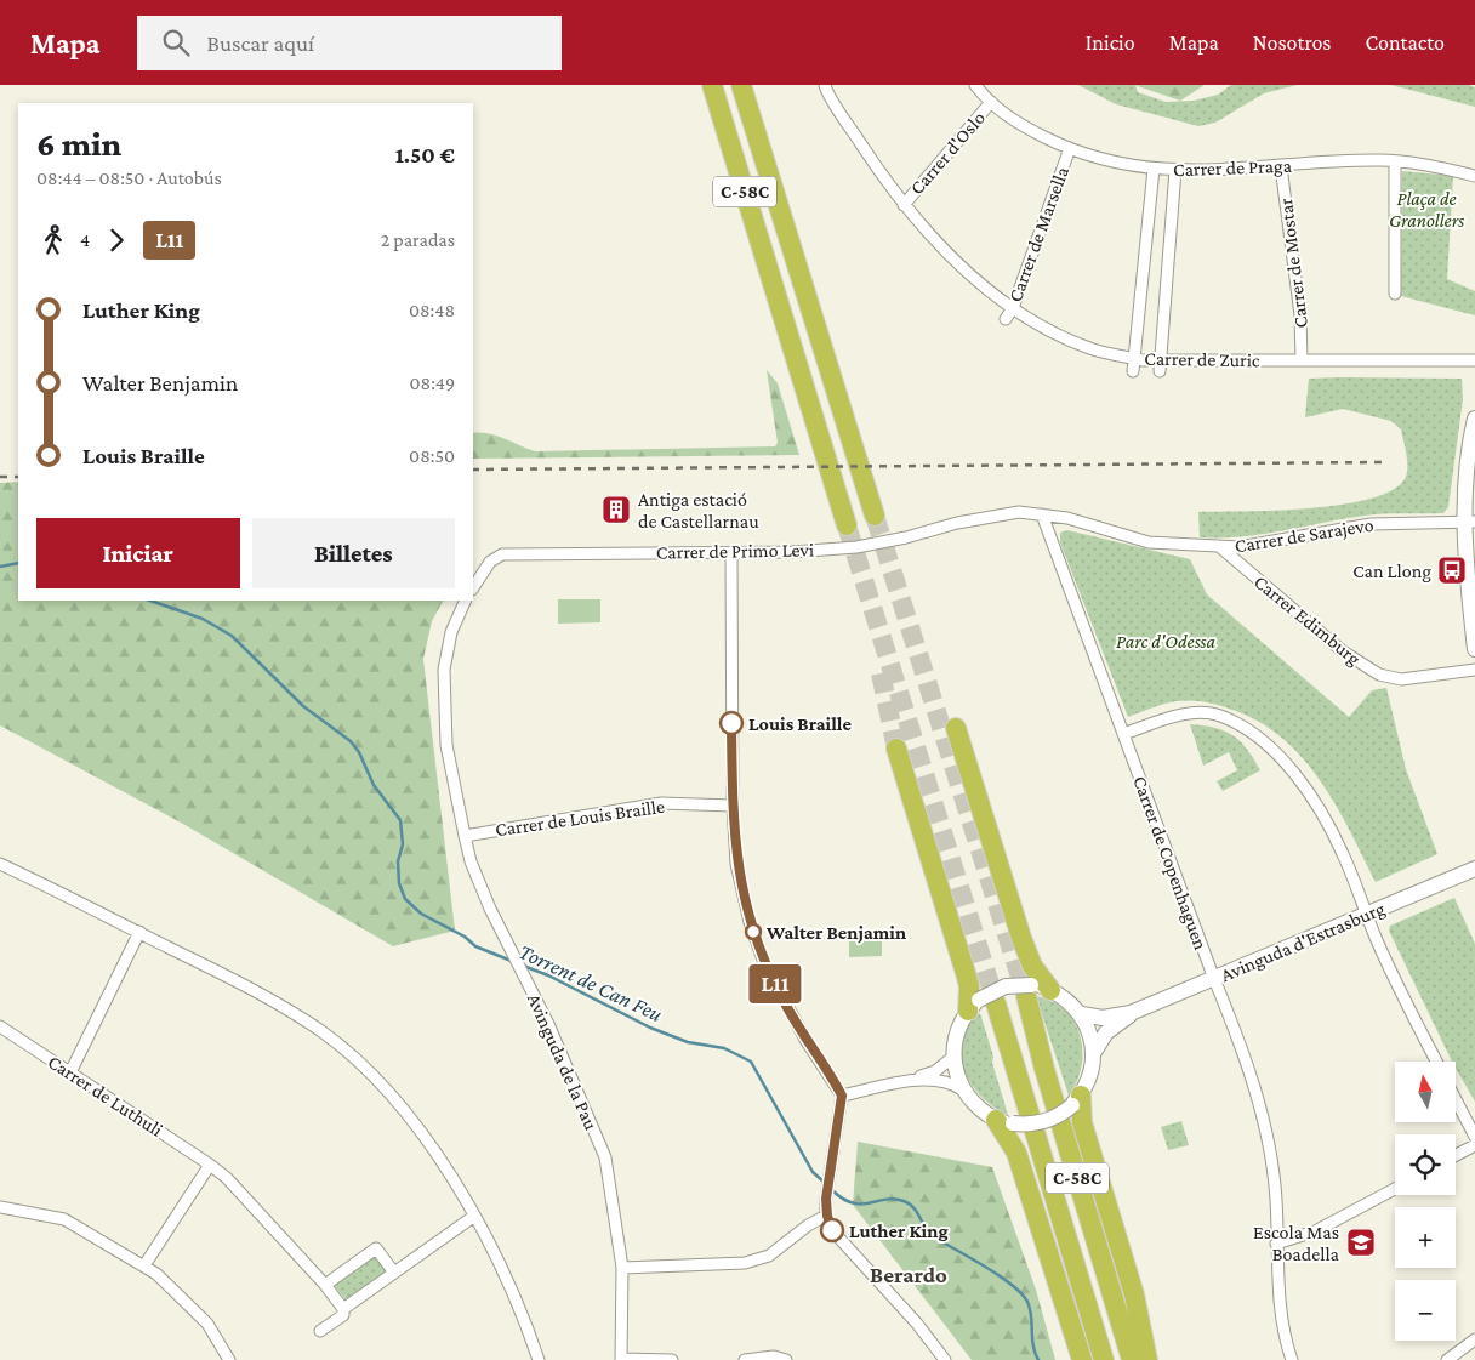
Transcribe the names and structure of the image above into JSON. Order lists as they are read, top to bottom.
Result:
{
  "streets": {
    "highway": ["C-58C"],
    "main road": ["Avinguda d'Estrasburg"],
    "street": [
      "Carrer d'Oslo",
      "Carrer de Praga",
      "Carrer de Marsella",
      "Carrer de Mostar",
      "Carrer de Zuric",
      "Carrer de Sarajevo",
      "Carrer de Primo Levi",
      "Carrer Edimburg",
      "Carrer de Louis Braille",
      "Carrer de Copenhaguen",
      "Avinguda de la Pau",
      "Carrer de Luthuli"
    ]
  },
  "crossings": [
    ["Carrer d'Oslo", "Carrer de Praga"],
    ["Carrer d'Oslo", "Carrer de Zuric"],
    ["Carrer de Praga", "Carrer de Marsella"],
    ["Carrer de Praga", "Carrer de Mostar"],
    ["C-58C", "Avinguda d'Estrasburg"],
    ["Carrer de Marsella", "Carrer de Zuric"],
    ["Carrer de Mostar", "Carrer de Zuric"],
    ["Carrer de Sarajevo", "Carrer de Primo Levi"],
    ["Carrer de Sarajevo", "Carrer Edimburg"],
    ["Carrer de Sarajevo", "Carrer de Copenhaguen"],
    ["Carrer de Louis Braille", "Avinguda de la Pau"],
    ["Carrer de Copenhaguen", "Avinguda d'Estrasburg"]
  ],
  "districts": ["Berardo"],
  "water": ["Torrent de Can Feu"],
  "parks": ["Plaça de Granollers", "Parc d'Odessa"],
  "places": {
    "building": ["Antiga estació de Castellarnau"],
    "bus stop": ["Can Llong"],
    "other": ["Louis Braille", "Walter Benjamin", "Luther King"],
    "school or university": ["Escola Mas Boadella"]
  },
  "lines": ["bus line L11"],
  "north": "top",
  "page": {
    "header": "Mapa",
    "search": "Buscar aquí",
    "nav": [
      "Inicio",
      "Mapa",
      "Nosotros",
      "Contacto"
    ],
    "on_map": "L11",
    "heading": ["6 min", "08:44 – 08:50 · Autobús", "1.50 €"],
    "legs": ["4", "L11", "2 paradas"],
    "list": [
      {
        "name": "Luther King",
        "value": "08:48"
      },
      {
        "name": "Walter Benjamin",
        "value": "08:49"
      },
      {
        "name": "Louis Braille",
        "value": "08:50"
      }
    ],
    "buttons": ["Iniciar", "Billetes"],
    "map_buttons": ["+", "−"]
  }
}
